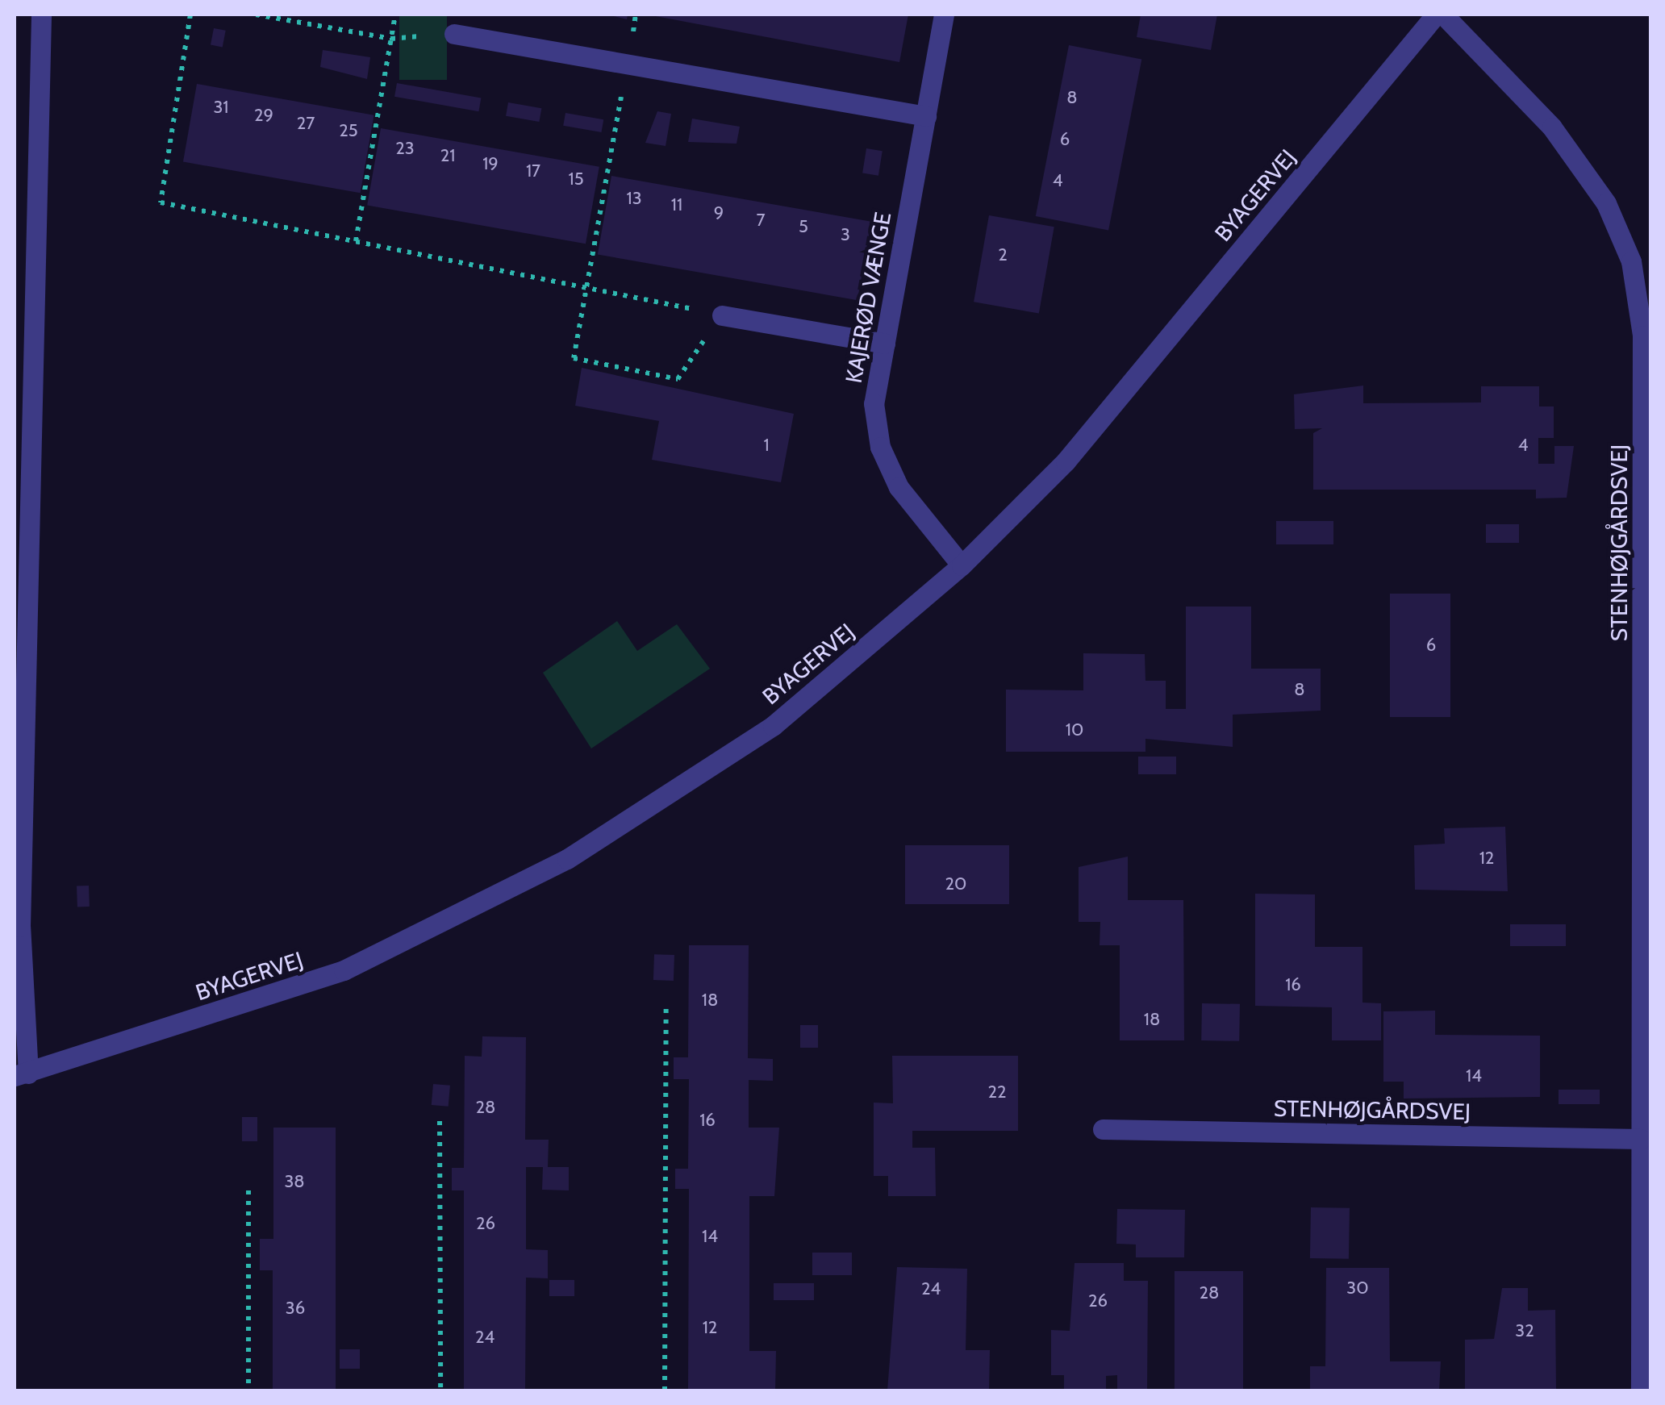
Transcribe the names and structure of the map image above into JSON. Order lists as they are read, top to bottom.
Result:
{
  "streets": {
    "street": ["BYAGERVEJ", "KAJERØD VÆNGE", "STENHØJGÅRDSVEJ"]
  },
  "crossings": [
    ["BYAGERVEJ", "KAJERØD VÆNGE"]
  ],
  "house_numbers": [
    "8",
    "31",
    "29",
    "27",
    "25",
    "6",
    "23",
    "21",
    "19",
    "17",
    "15",
    "4",
    "13",
    "11",
    "9",
    "7",
    "5",
    "3",
    "2",
    "1",
    "4",
    "6",
    "8",
    "10",
    "12",
    "20",
    "16",
    "18",
    "18",
    "14",
    "22",
    "28",
    "16",
    "38",
    "26",
    "14",
    "30",
    "24",
    "28",
    "26",
    "36",
    "12",
    "32",
    "24"
  ]
}
